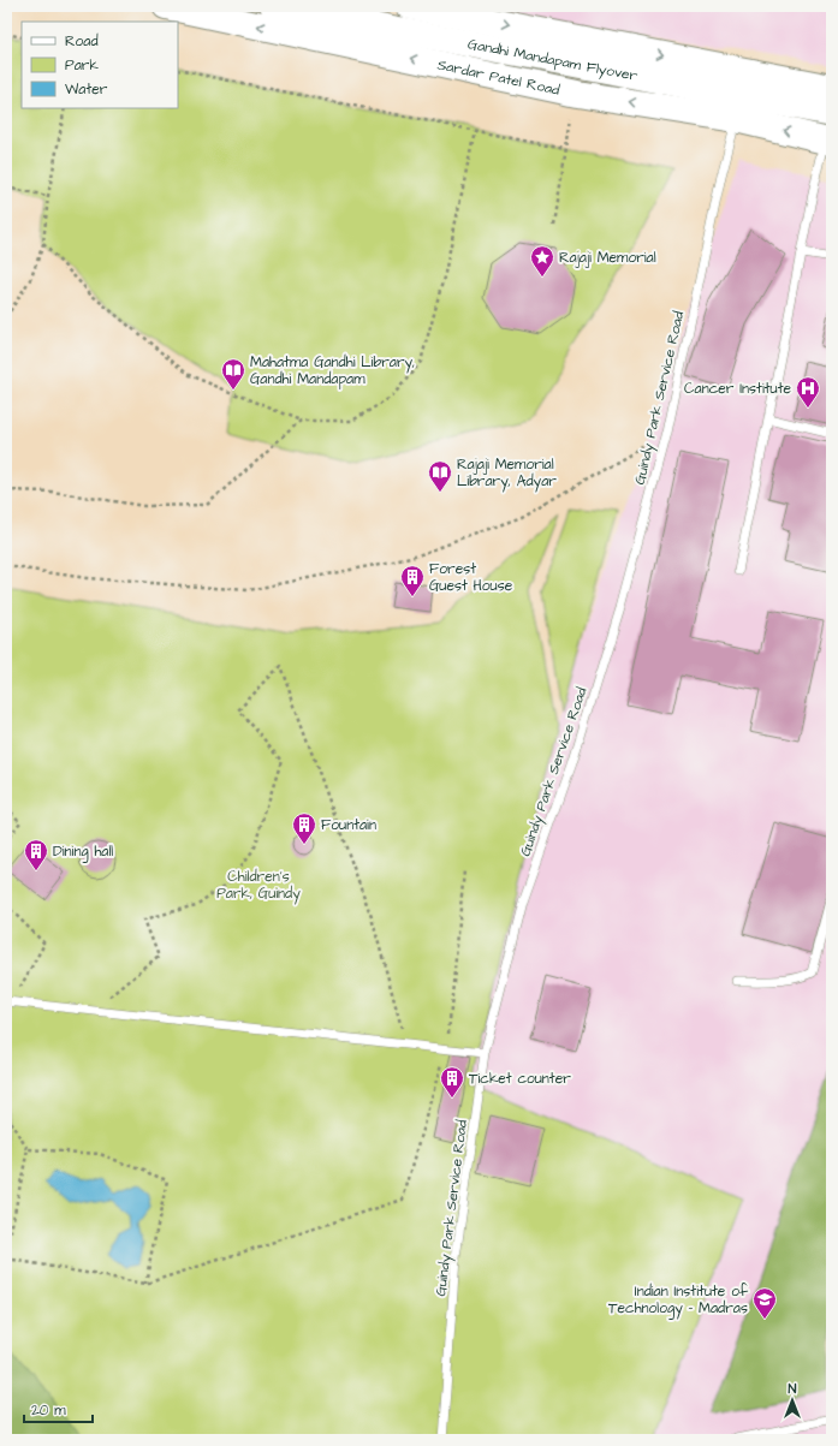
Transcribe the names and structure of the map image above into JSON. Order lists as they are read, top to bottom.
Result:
{
  "streets": {
    "main road": ["Gandhi Mandapam Flyover", "Sardar Patel Road"],
    "lane": ["Guindy Park Service Road"]
  },
  "crossings": [
    ["Sardar Patel Road", "Guindy Park Service Road"]
  ],
  "parks": ["Children's Park, Guindy"],
  "places": {
    "place": ["Rajaji Memorial"],
    "library": ["Mahatma Gandhi Library, Gandhi Mandapam", "Rajaji Memorial Library, Adyar"],
    "hospital": ["Cancer Institute"],
    "building": [
      "Forest Guest House",
      "Fountain",
      "Dining hall",
      "Ticket counter"
    ],
    "school or university": ["Indian Institute of Technology - Madras"]
  },
  "legend": ["Road", "Park", "Water"],
  "scale_bar": "20 m",
  "north": "top"
}
